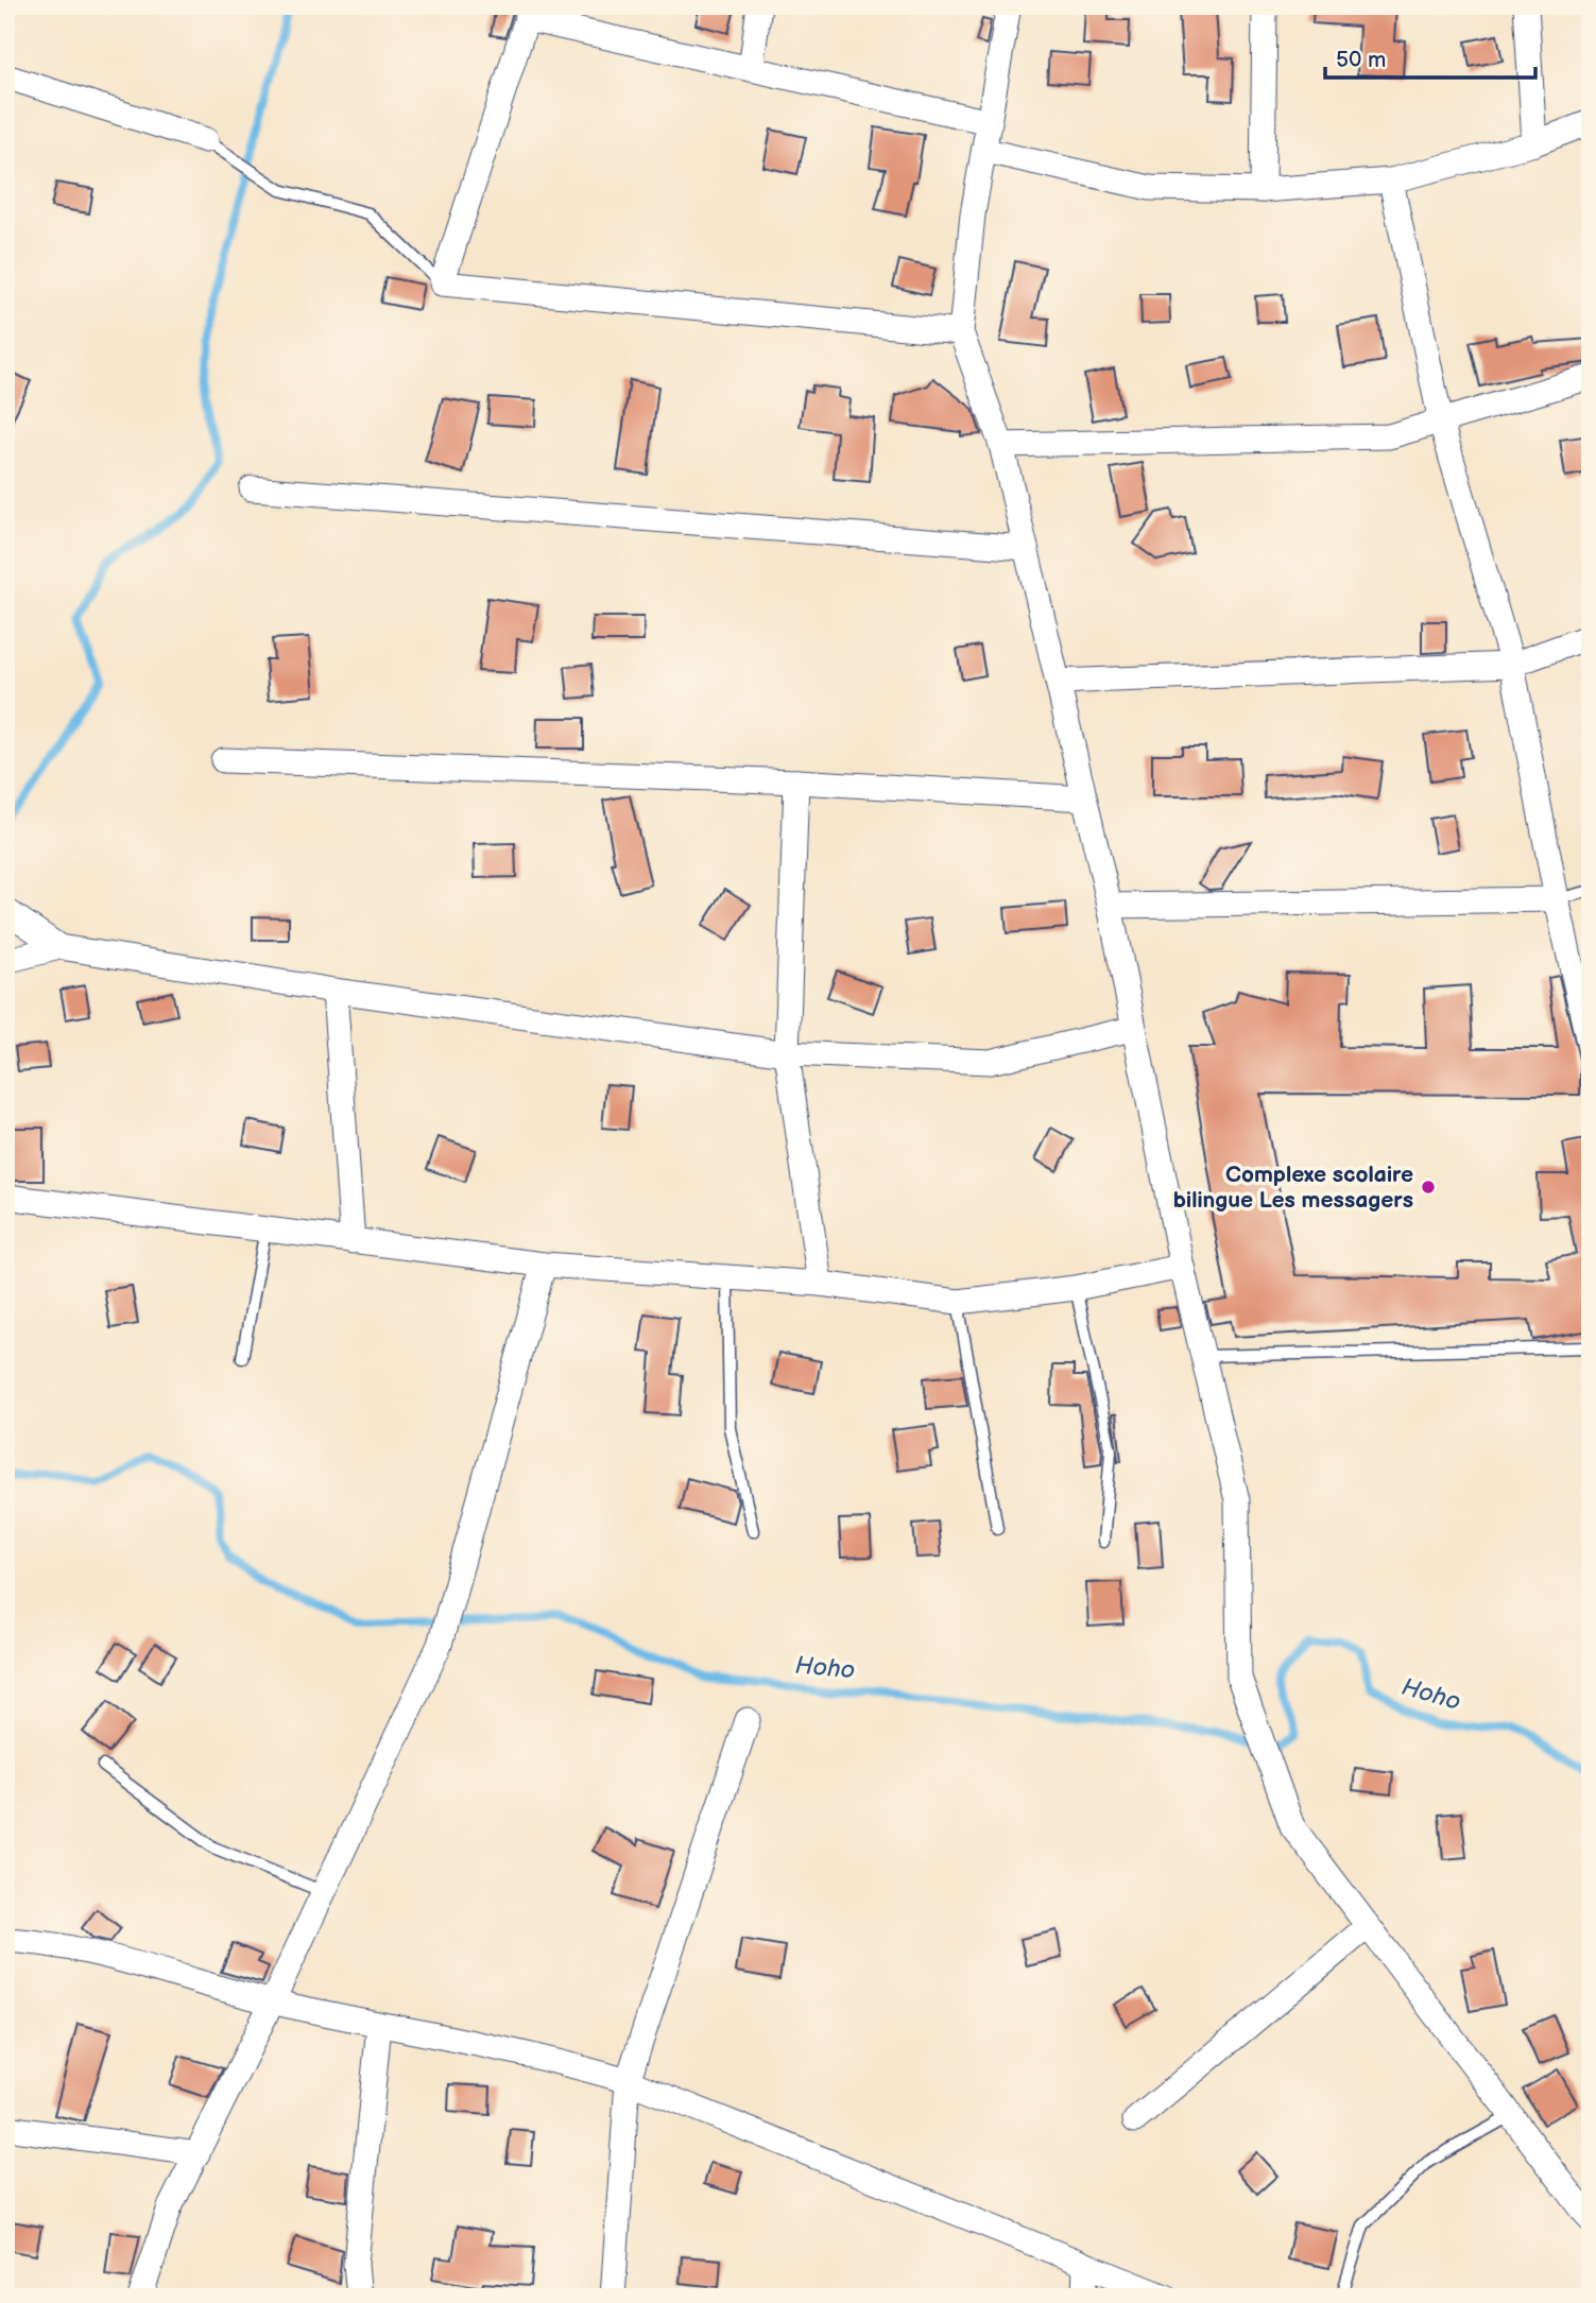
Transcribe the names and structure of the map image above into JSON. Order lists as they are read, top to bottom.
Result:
{
  "water": ["Hoho"],
  "places": ["Complexe scolaire bilingue Les messagers"],
  "scale_bar": "50 m"
}
